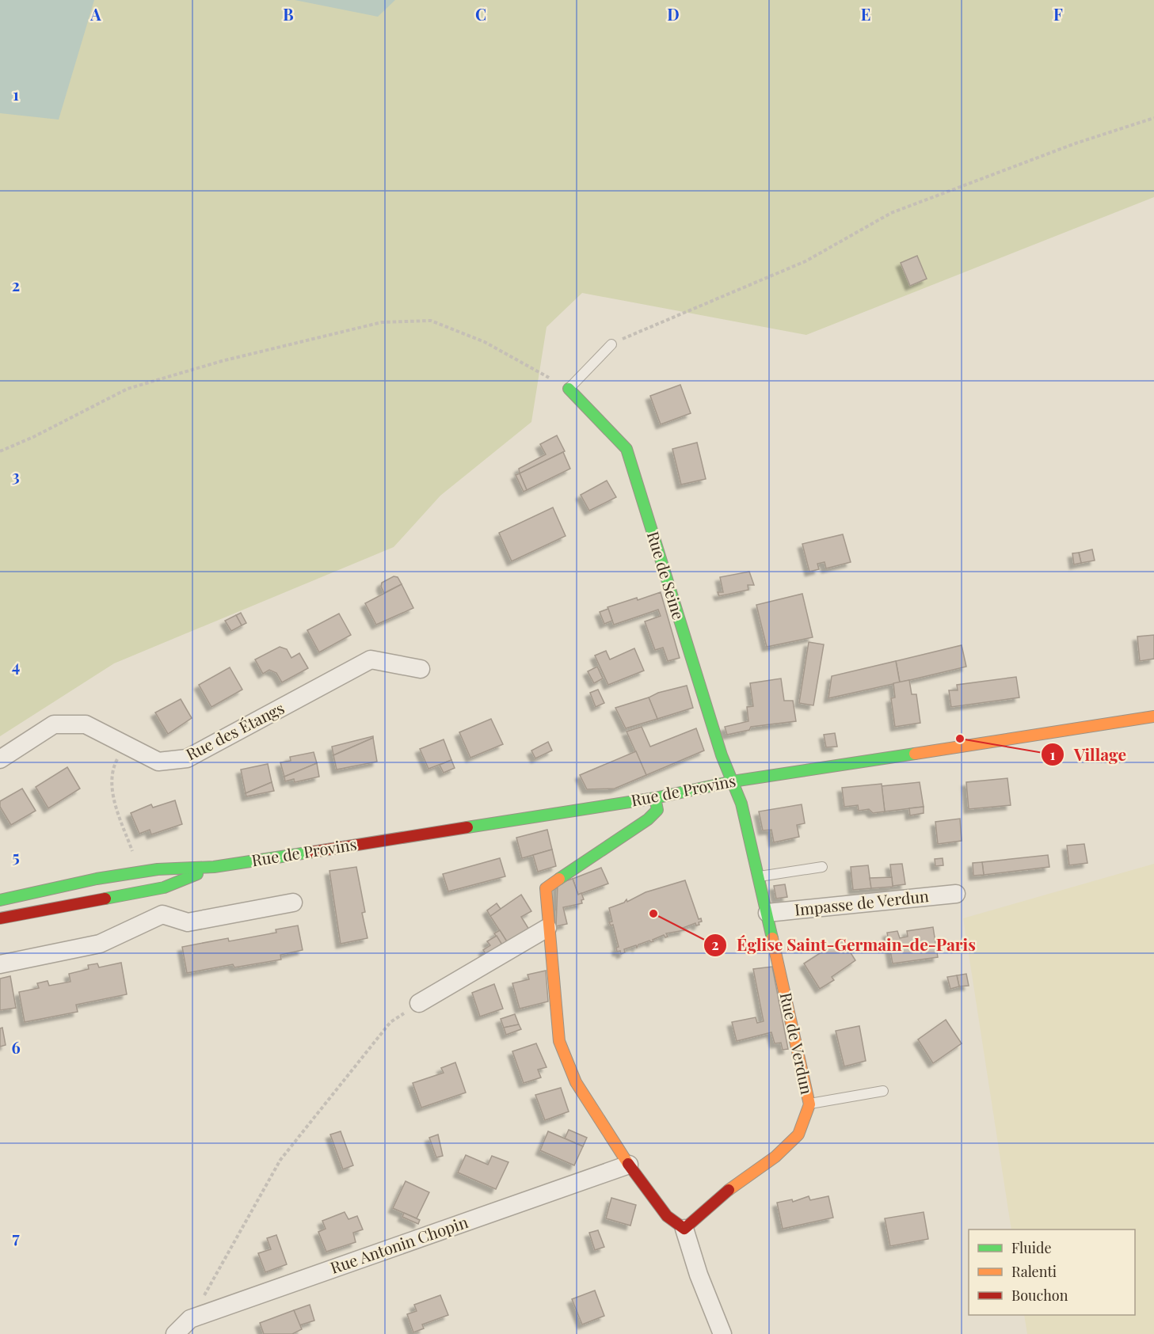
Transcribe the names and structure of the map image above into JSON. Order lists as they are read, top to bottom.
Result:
{
  "streets": {
    "street": [
      "Rue de Seine",
      "Rue des Étangs",
      "Rue de Provins",
      "Impasse de Verdun",
      "Rue de Verdun",
      "Rue Antonin Chopin"
    ]
  },
  "crossings": [
    ["Rue de Seine", "Rue de Provins"],
    ["Rue de Seine", "Rue de Verdun"],
    ["Rue de Provins", "Rue de Verdun"],
    ["Impasse de Verdun", "Rue de Verdun"]
  ],
  "places": ["Village", "Église Saint-Germain-de-Paris"],
  "legend": ["Fluide", "Ralenti", "Bouchon"],
  "grid": {
    "columns": [
      "A",
      "B",
      "C",
      "D",
      "E",
      "F"
    ],
    "rows": [
      "1",
      "2",
      "3",
      "4",
      "5",
      "6",
      "7"
    ]
  }
}
